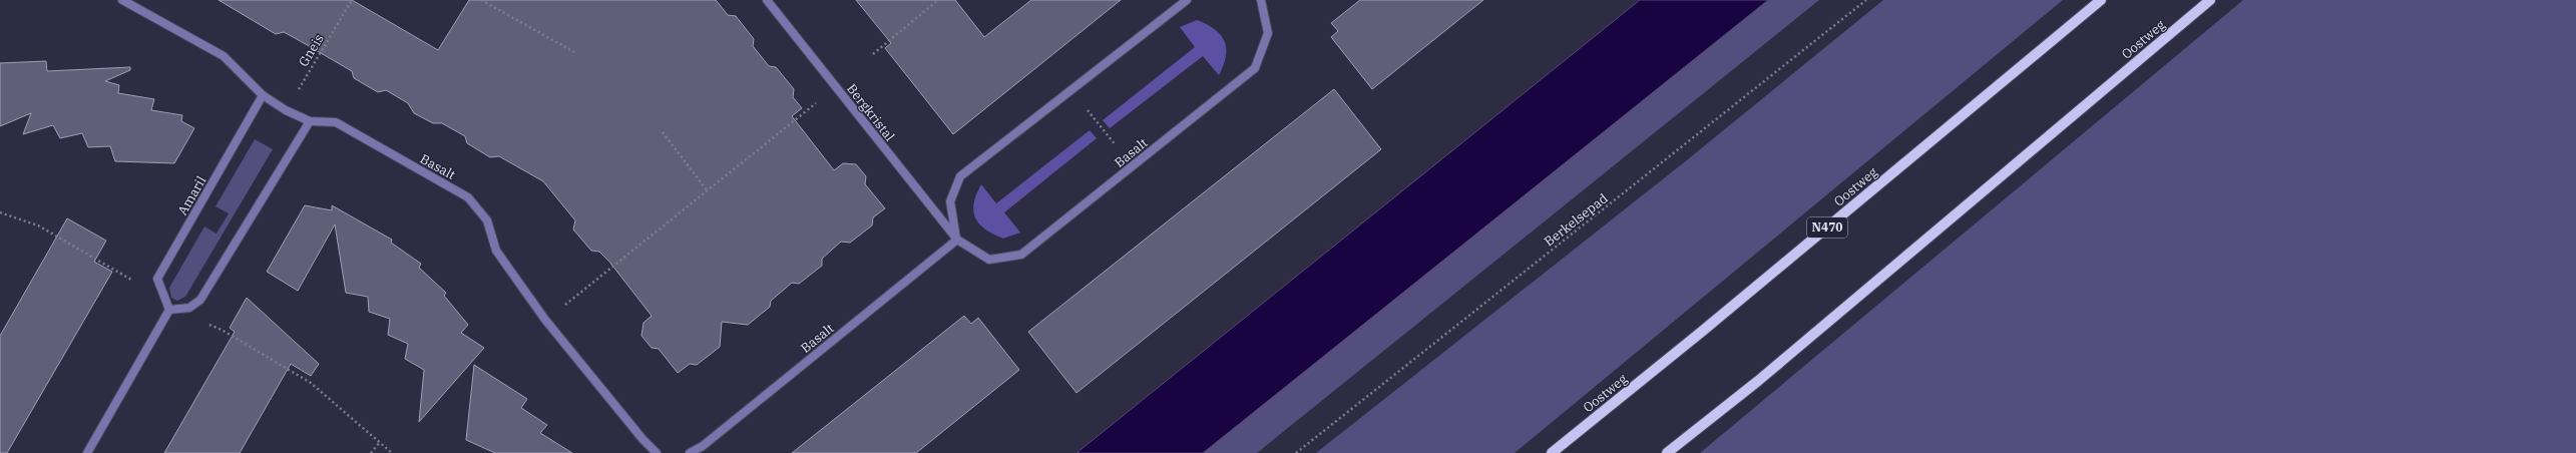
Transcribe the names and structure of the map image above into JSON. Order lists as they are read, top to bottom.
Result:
{
  "streets": {
    "main road": ["Oostweg", "N470"],
    "street": ["Bergkristal", "Basalt", "Amaril"],
    "path": ["Gneis", "Berkelsepad"]
  },
  "crossings": [
    ["Gneis", "Basalt"],
    ["Bergkristal", "Basalt"],
    ["Basalt", "Amaril"]
  ]
}
